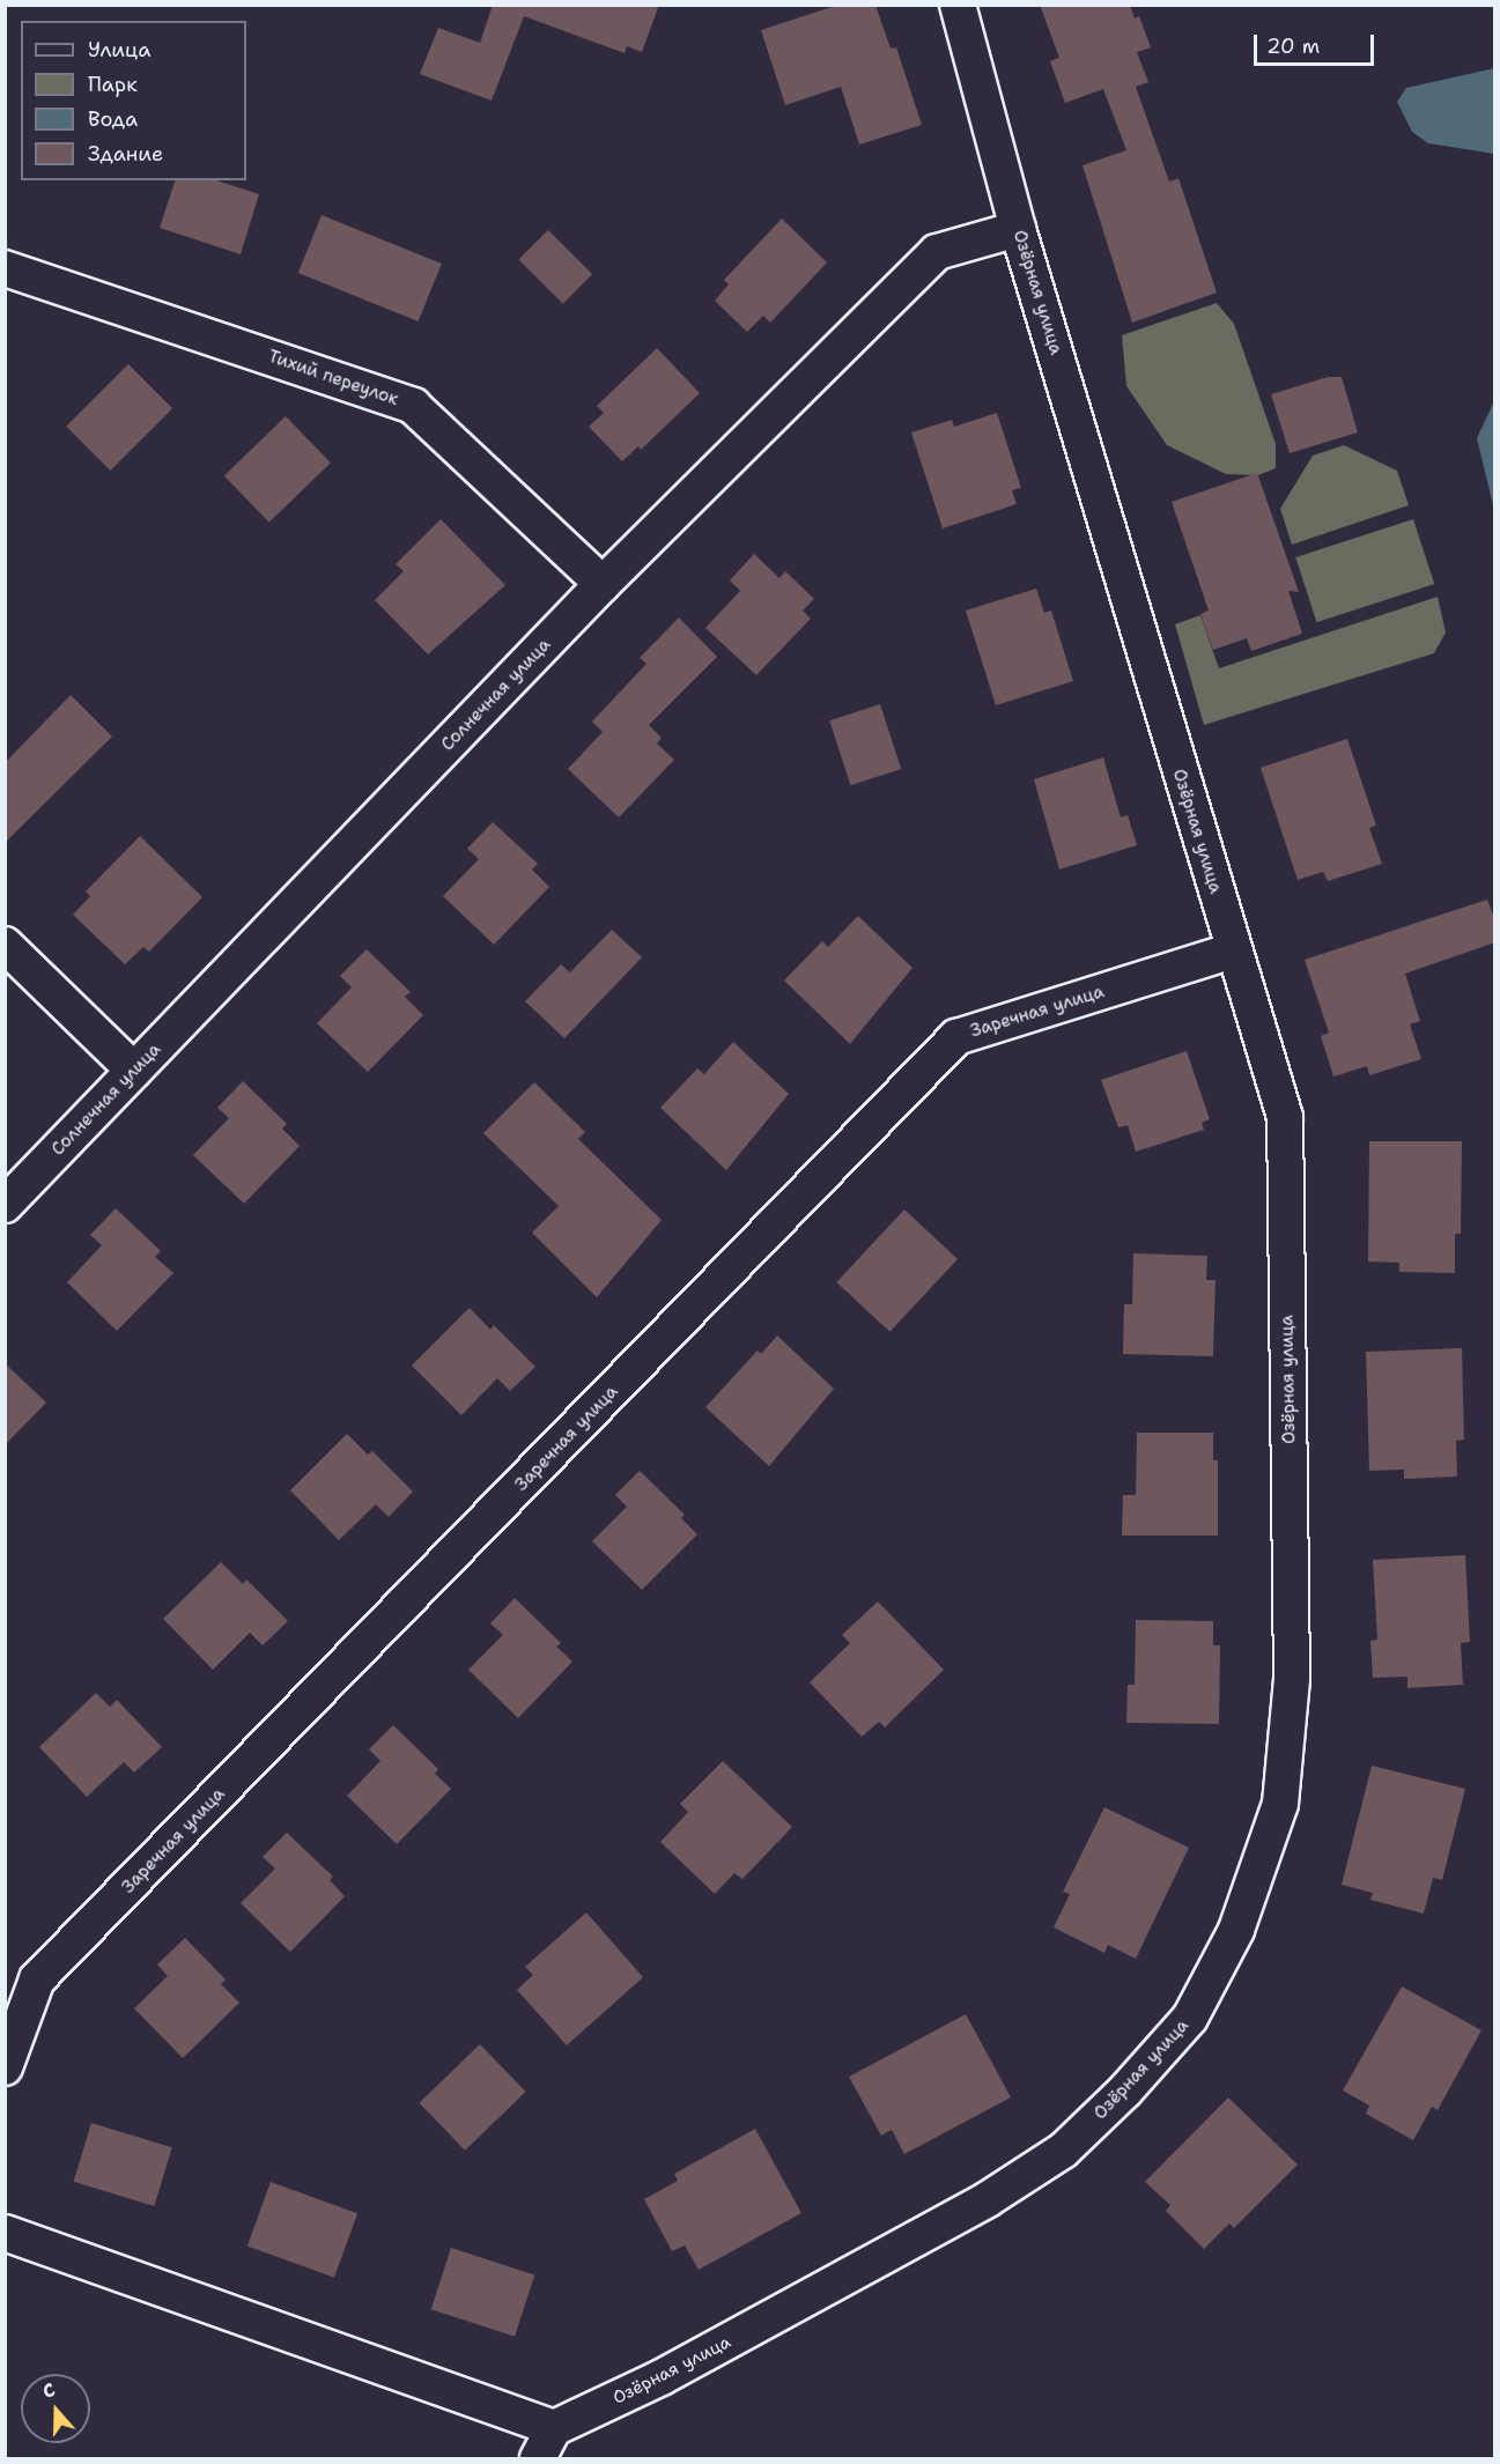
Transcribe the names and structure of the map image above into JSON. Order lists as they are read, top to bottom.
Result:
{
  "streets": {
    "street": [
      "Озёрная улица",
      "Тихий переулок",
      "Солнечная улица",
      "Заречная улица"
    ]
  },
  "crossings": [
    ["Озёрная улица", "Солнечная улица"],
    ["Озёрная улица", "Заречная улица"],
    ["Тихий переулок", "Солнечная улица"]
  ],
  "legend": [
    "Улица",
    "Парк",
    "Вода",
    "Здание"
  ],
  "scale_bar": "20 m",
  "north": "top"
}
